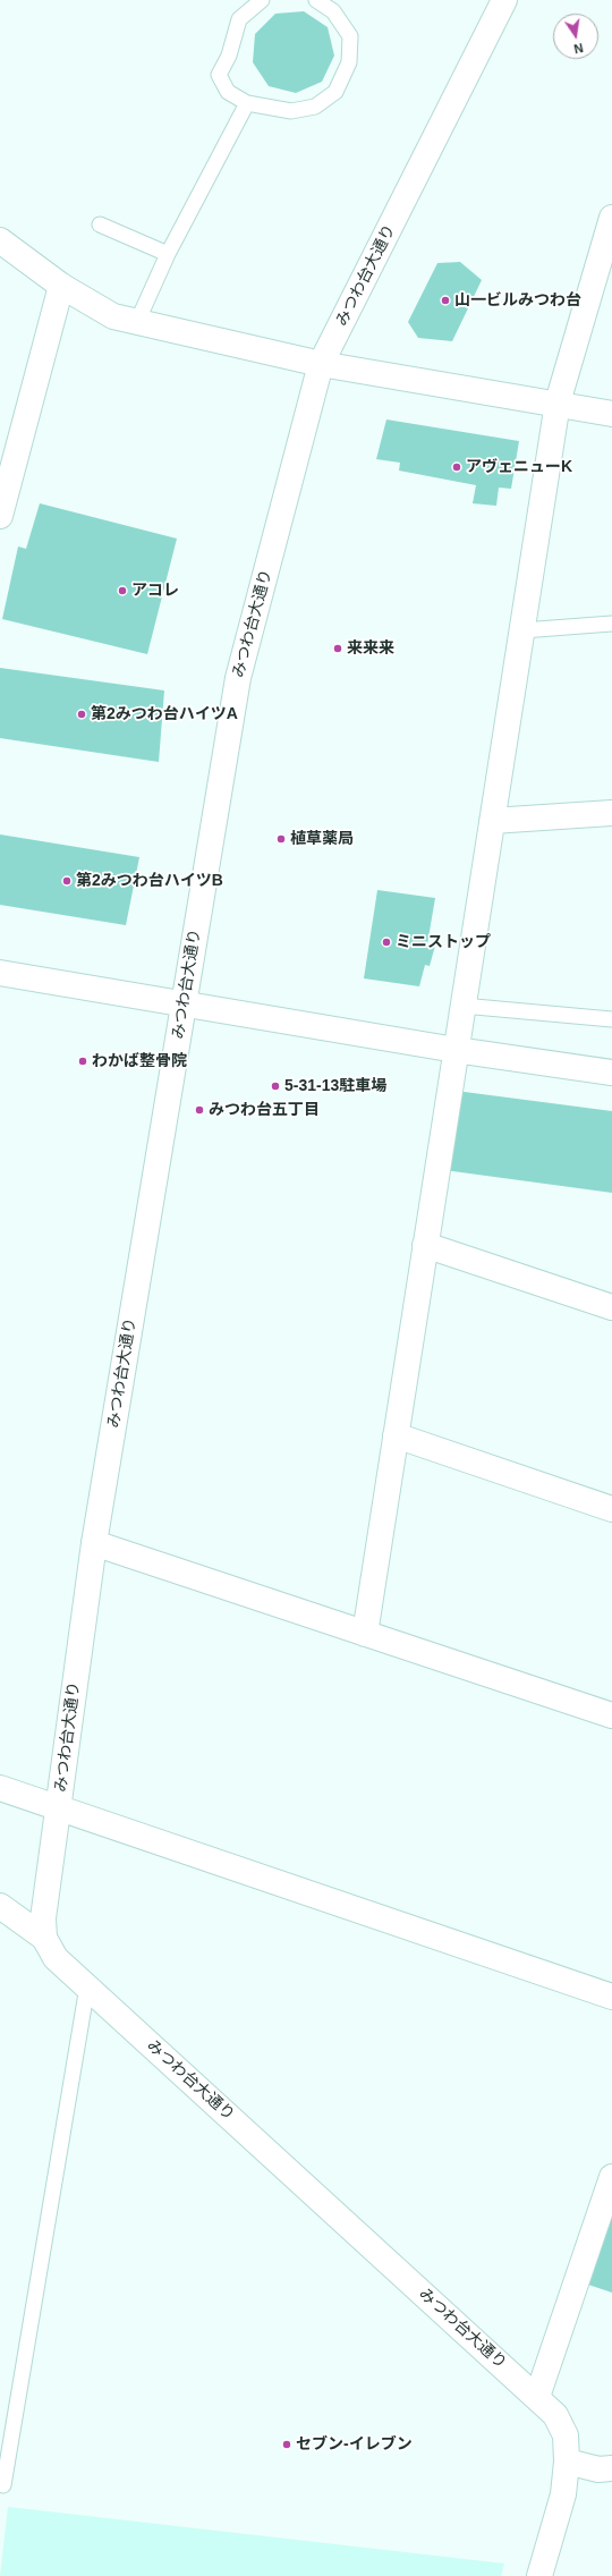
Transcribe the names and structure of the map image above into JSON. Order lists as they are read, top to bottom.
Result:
{
  "streets": {
    "street": ["みつわ台大通り"]
  },
  "places": [
    "山一ビルみつわ台",
    "アヴェニューK",
    "アコレ",
    "来来来",
    "第2みつわ台ハイツA",
    "植草薬局",
    "第2みつわ台ハイツB",
    "ミニストップ",
    "わかば整骨院",
    "5-31-13駐車場",
    "みつわ台五丁目",
    "セブン-イレブン"
  ],
  "north": "bottom"
}
